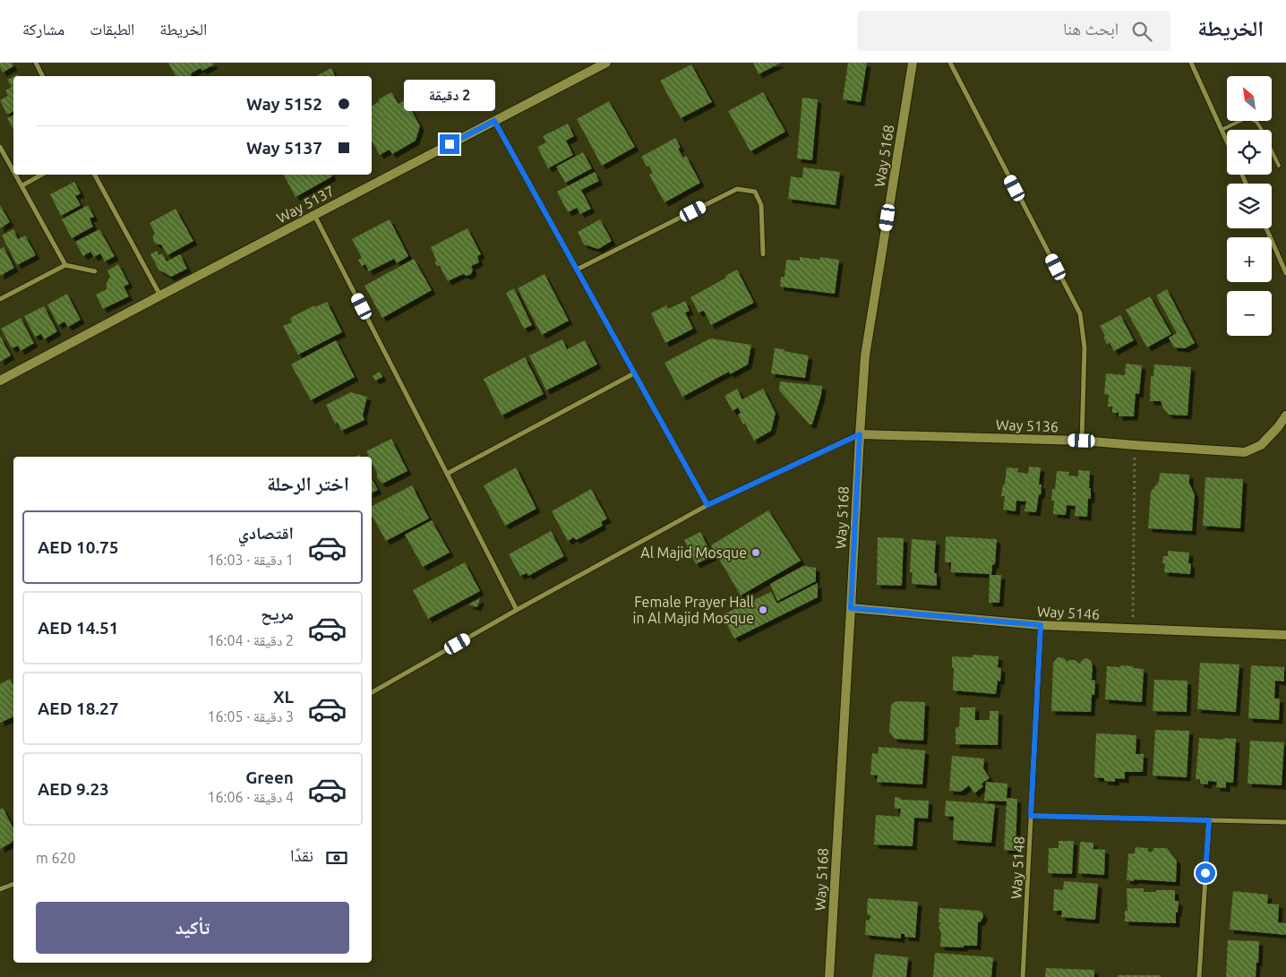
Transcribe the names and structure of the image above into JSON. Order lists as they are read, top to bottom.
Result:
{
  "streets": {
    "street": [
      "Way 5168",
      "Way 5137",
      "Way 5136",
      "Way 5146",
      "Way 5148"
    ]
  },
  "crossings": [
    ["Way 5168", "Way 5136"],
    ["Way 5168", "Way 5146"],
    ["Way 5146", "Way 5148"]
  ],
  "places": ["Al Majid Mosque", "Female Prayer Hall in Al Majid Mosque"],
  "north": "top left",
  "page": {
    "header": "الخريطة",
    "search": "ابحث هنا",
    "nav": ["الخريطة", "الطبقات", "مشاركة"],
    "map_buttons": ["+", "−"],
    "banner": ["Way 5152", "Way 5137"],
    "bubble": "2 دقيقة",
    "heading": "اختر الرحلة",
    "list": [
      {
        "name": "اقتصادي",
        "note": "1 دقيقة · 16:03",
        "value": "AED 10.75"
      },
      {
        "name": "مريح",
        "note": "2 دقيقة · 16:04",
        "value": "AED 14.51"
      },
      {
        "name": "XL",
        "note": "3 دقيقة · 16:05",
        "value": "AED 18.27"
      },
      {
        "name": "Green",
        "note": "4 دقيقة · 16:06",
        "value": "AED 9.23"
      }
    ],
    "pay": ["نقدًا", "620 m"],
    "buttons": "تأكيد"
  }
}
